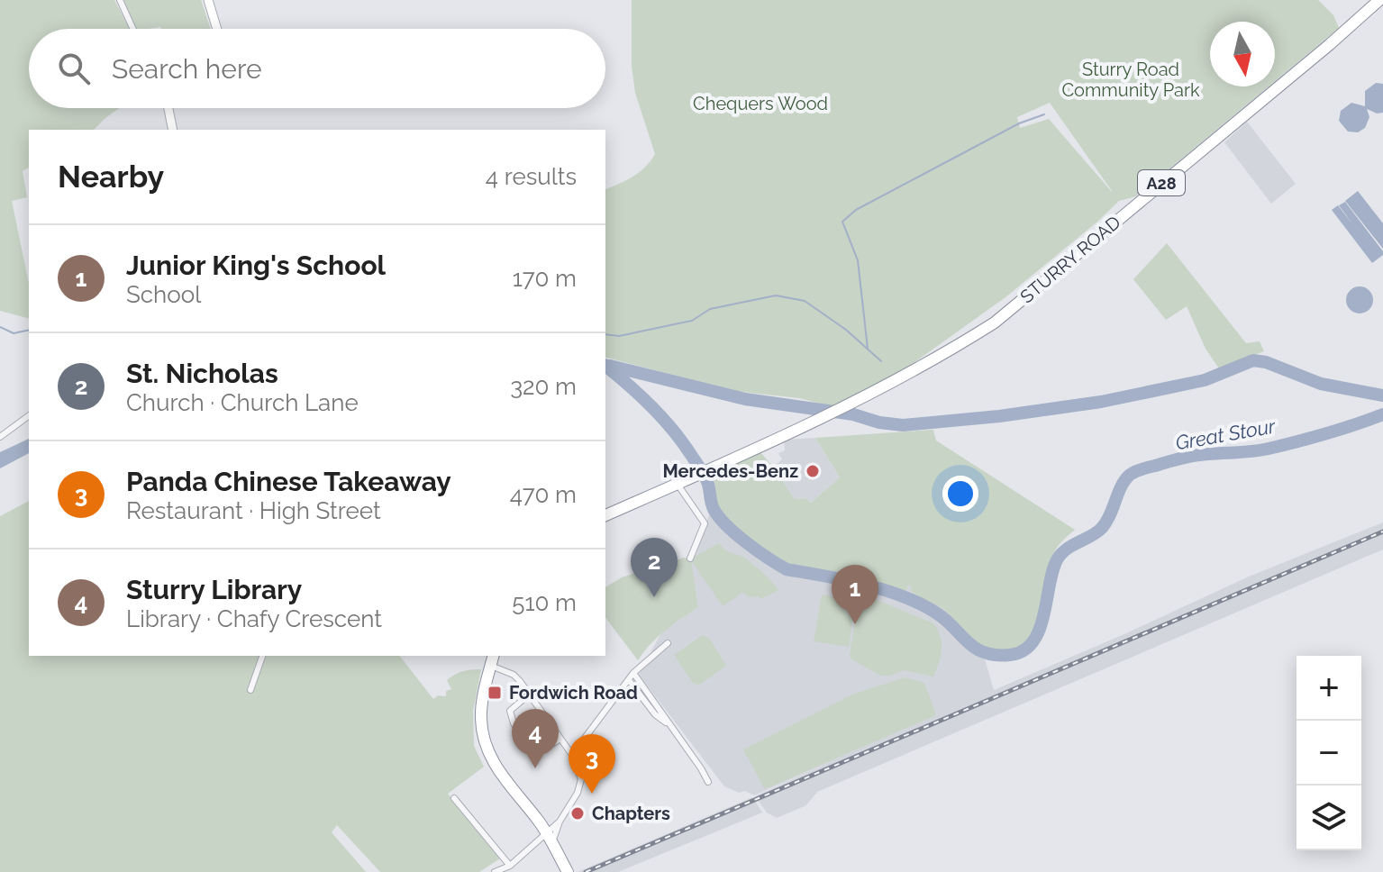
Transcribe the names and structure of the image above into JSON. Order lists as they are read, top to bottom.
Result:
{
  "streets": {
    "highway": ["A28", "STURRY ROAD"]
  },
  "crossings": [
    ["A28", "STURRY ROAD"]
  ],
  "water": ["Great Stour"],
  "parks": ["Sturry Road Community Park", "Chequers Wood"],
  "places": {
    "other": ["Mercedes-Benz", "Chapters"],
    "transit": ["Fordwich Road"]
  },
  "north": "bottom",
  "page": {
    "search": "Search here",
    "heading": ["Nearby", "4 results"],
    "list": [
      {
        "mark": "1",
        "name": "Junior King's School",
        "note": "School",
        "value": "170 m"
      },
      {
        "mark": "2",
        "name": "St. Nicholas",
        "note": "Church · Church Lane",
        "value": "320 m"
      },
      {
        "mark": "3",
        "name": "Panda Chinese Takeaway",
        "note": "Restaurant · High Street",
        "value": "470 m"
      },
      {
        "mark": "4",
        "name": "Sturry Library",
        "note": "Library · Chafy Crescent",
        "value": "510 m"
      }
    ],
    "pins": [
      "2",
      "1",
      "4",
      "3"
    ],
    "map_buttons": ["+", "−"]
  }
}
